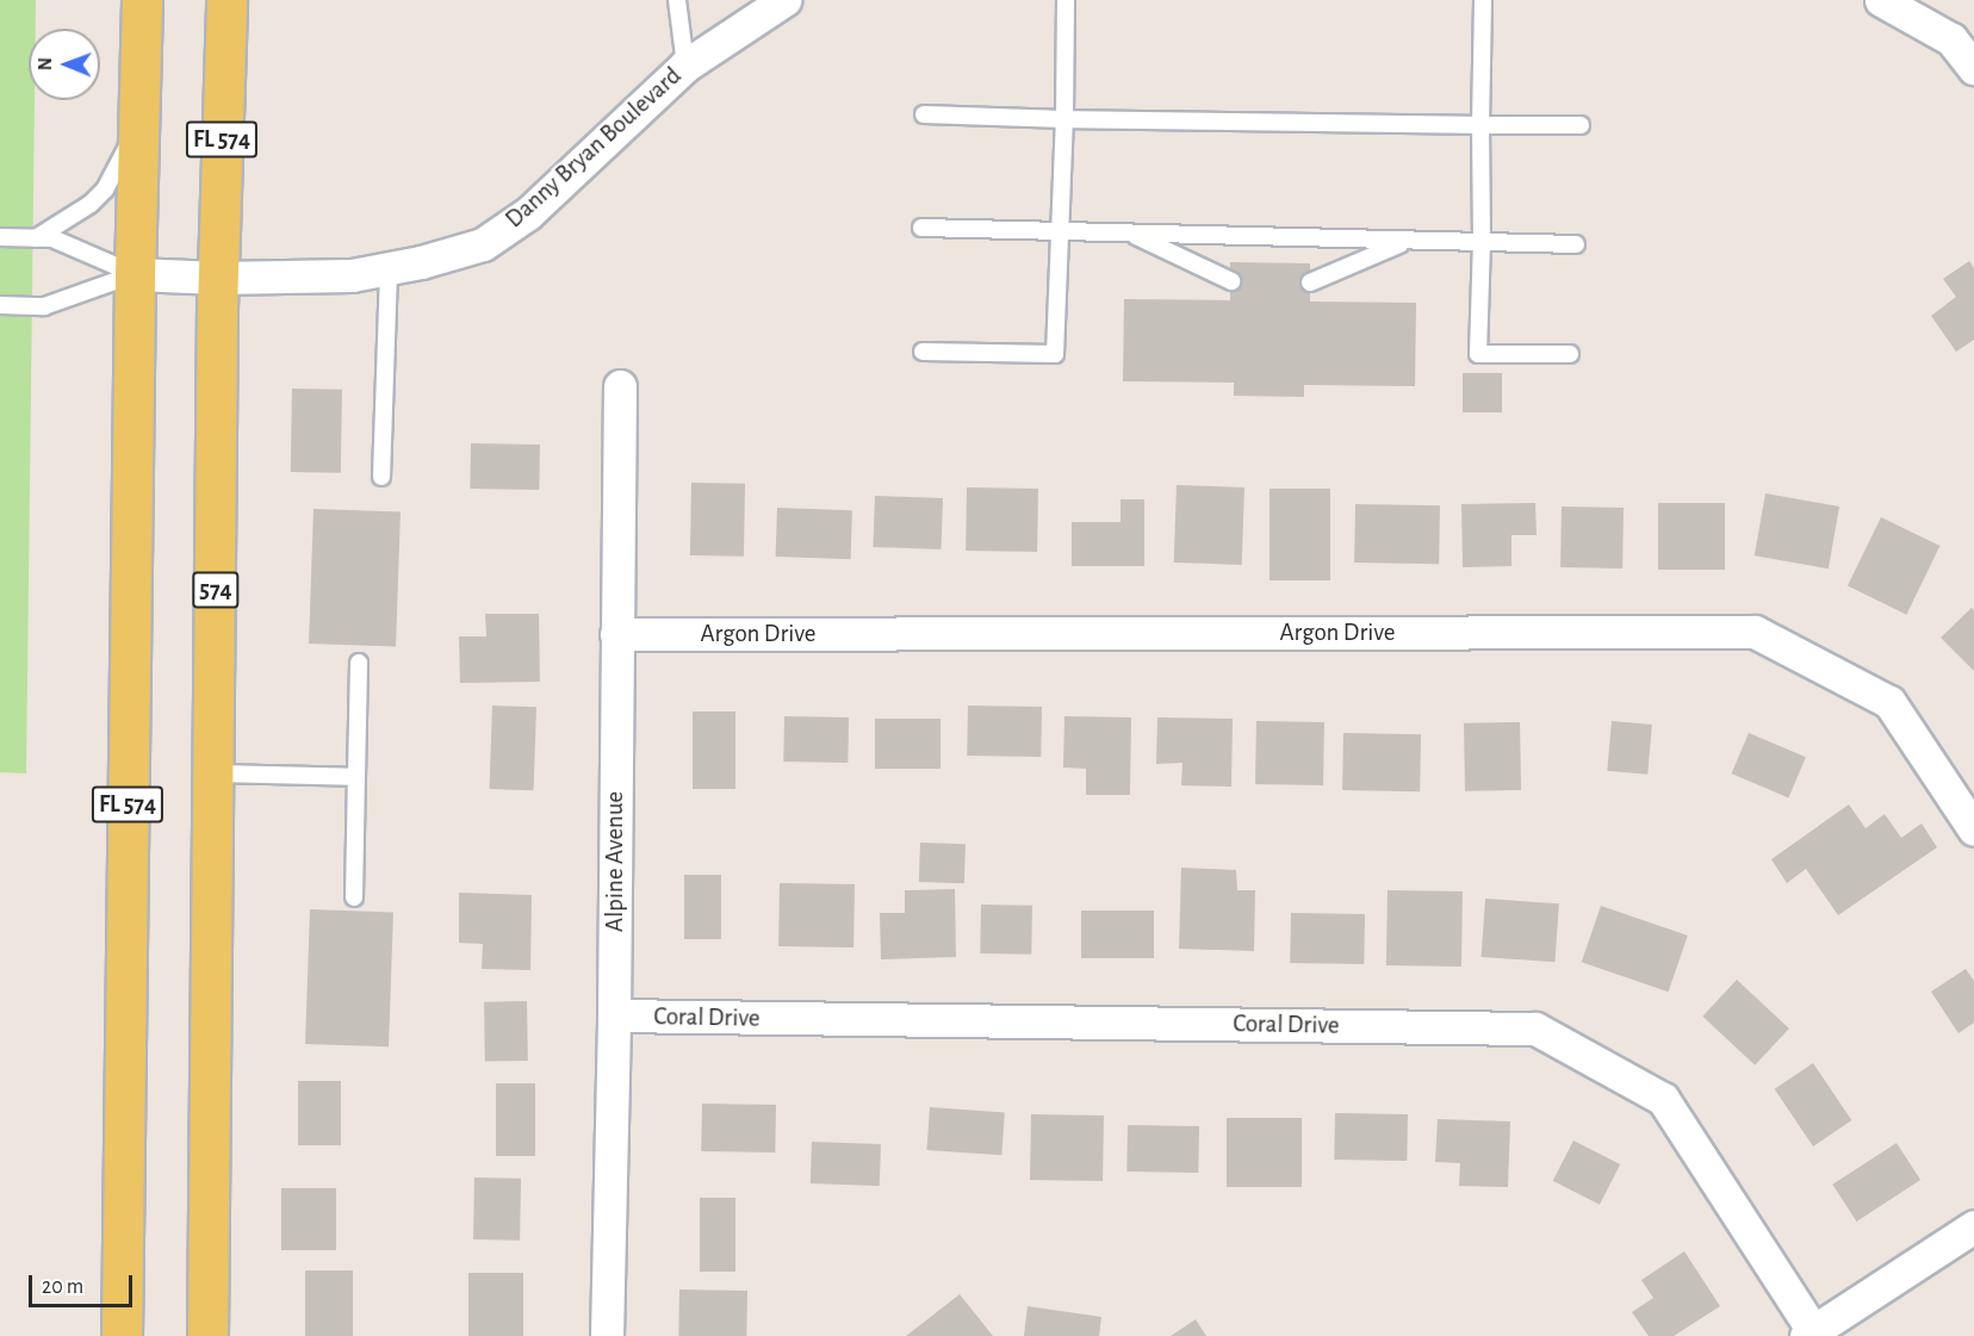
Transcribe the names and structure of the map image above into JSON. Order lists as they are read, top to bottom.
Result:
{
  "streets": {
    "main road": ["FL 574", "574"],
    "street": [
      "Danny Bryan Boulevard",
      "Argon Drive",
      "Alpine Avenue",
      "Coral Drive"
    ]
  },
  "crossings": [
    ["FL 574", "Danny Bryan Boulevard"],
    ["FL 574", "574"],
    ["Danny Bryan Boulevard", "574"],
    ["Argon Drive", "Alpine Avenue"],
    ["Alpine Avenue", "Coral Drive"]
  ],
  "scale_bar": "20 m",
  "north": "left"
}
